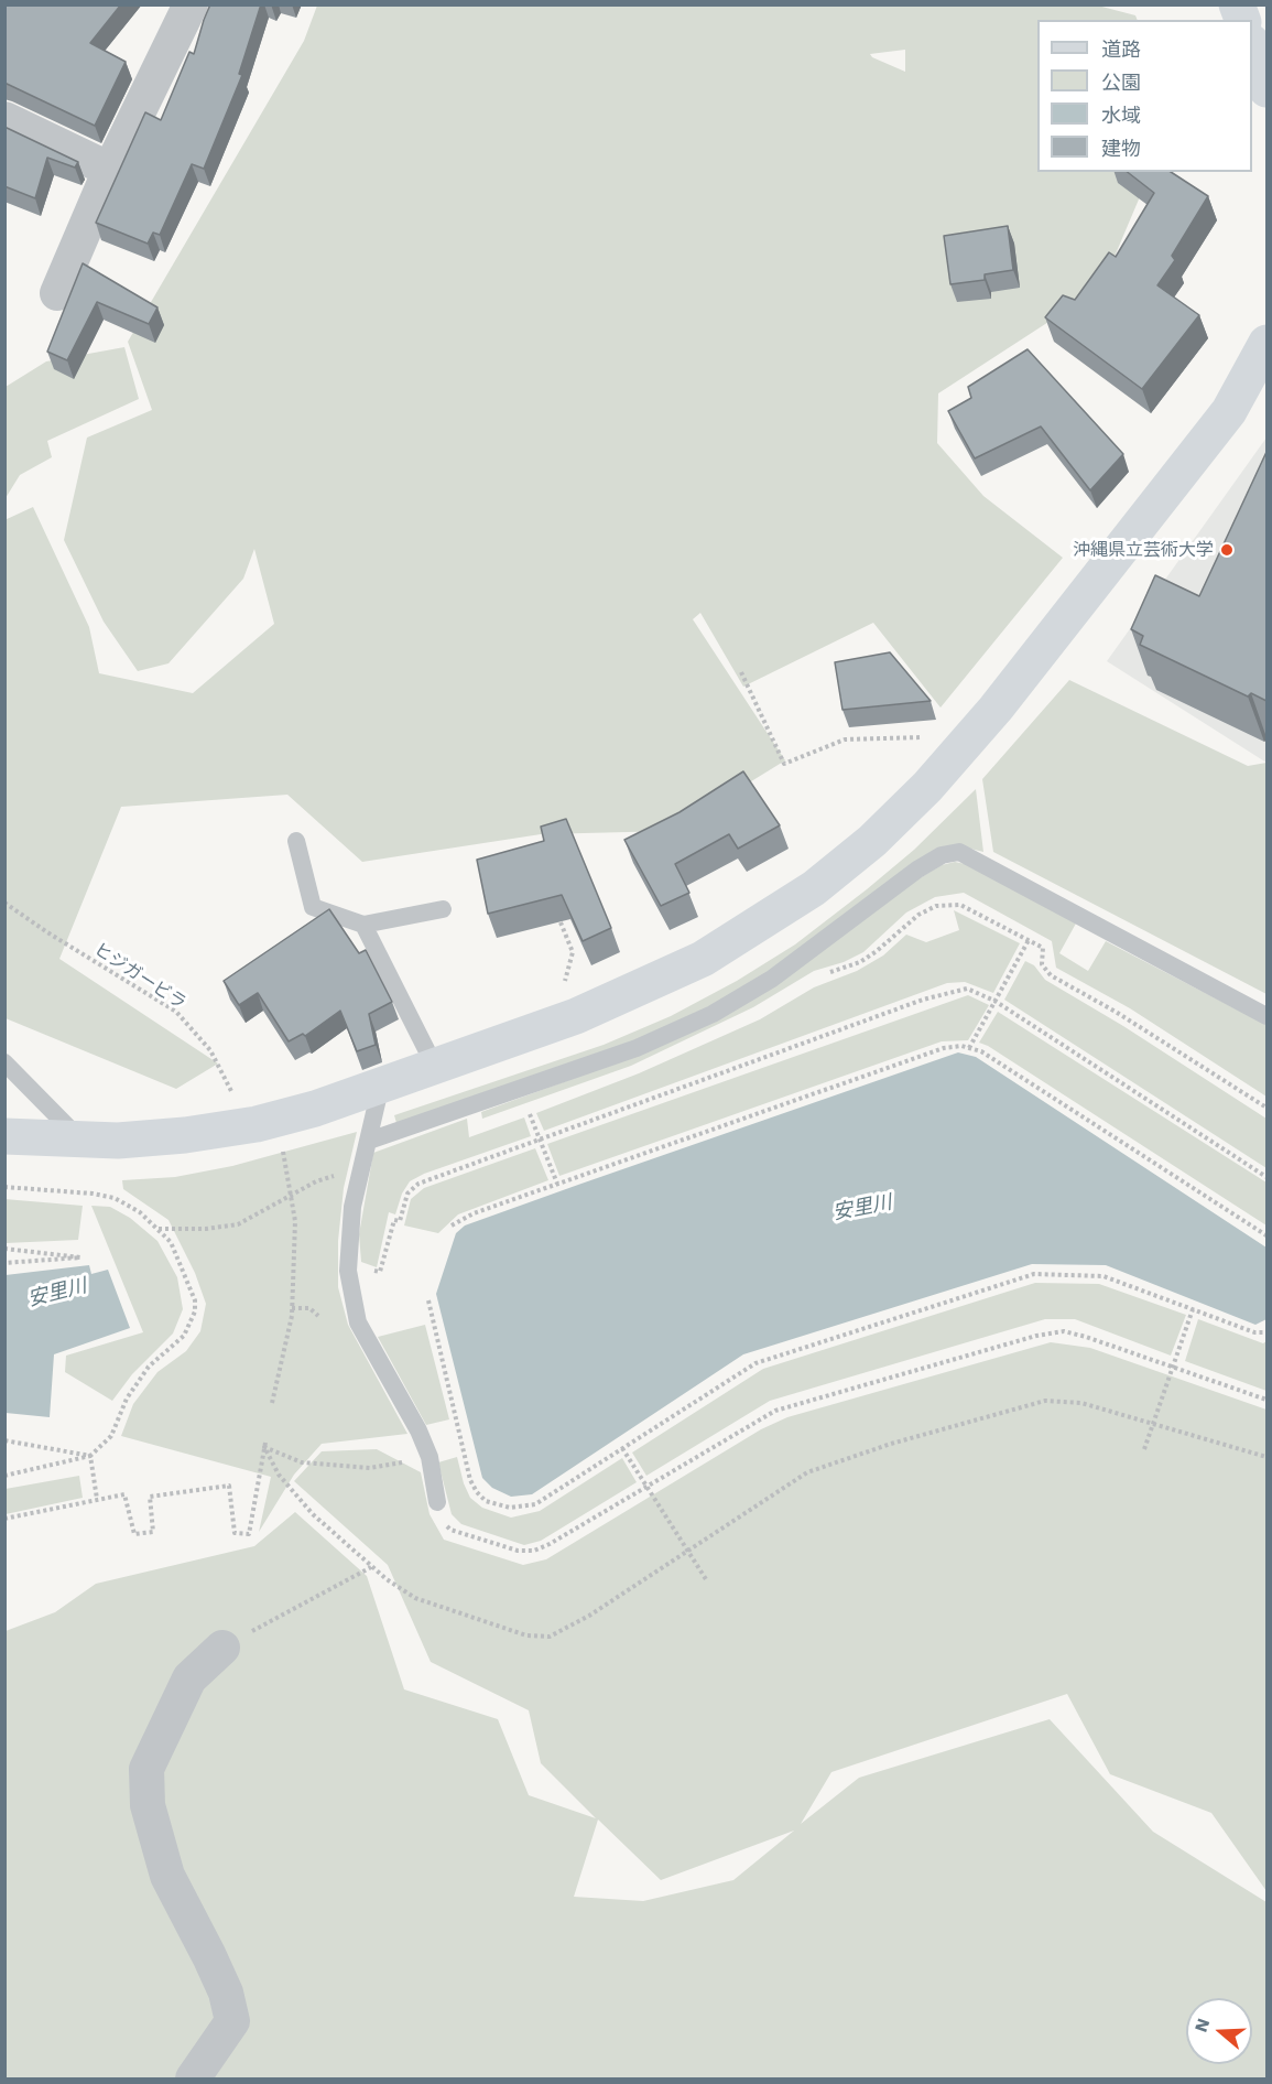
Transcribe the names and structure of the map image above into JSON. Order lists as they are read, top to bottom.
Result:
{
  "streets": {
    "path": ["ヒジガービラ"]
  },
  "water": ["安里川"],
  "places": ["沖縄県立芸術大学"],
  "legend": [
    "道路",
    "公園",
    "水域",
    "建物"
  ],
  "north": "left"
}
